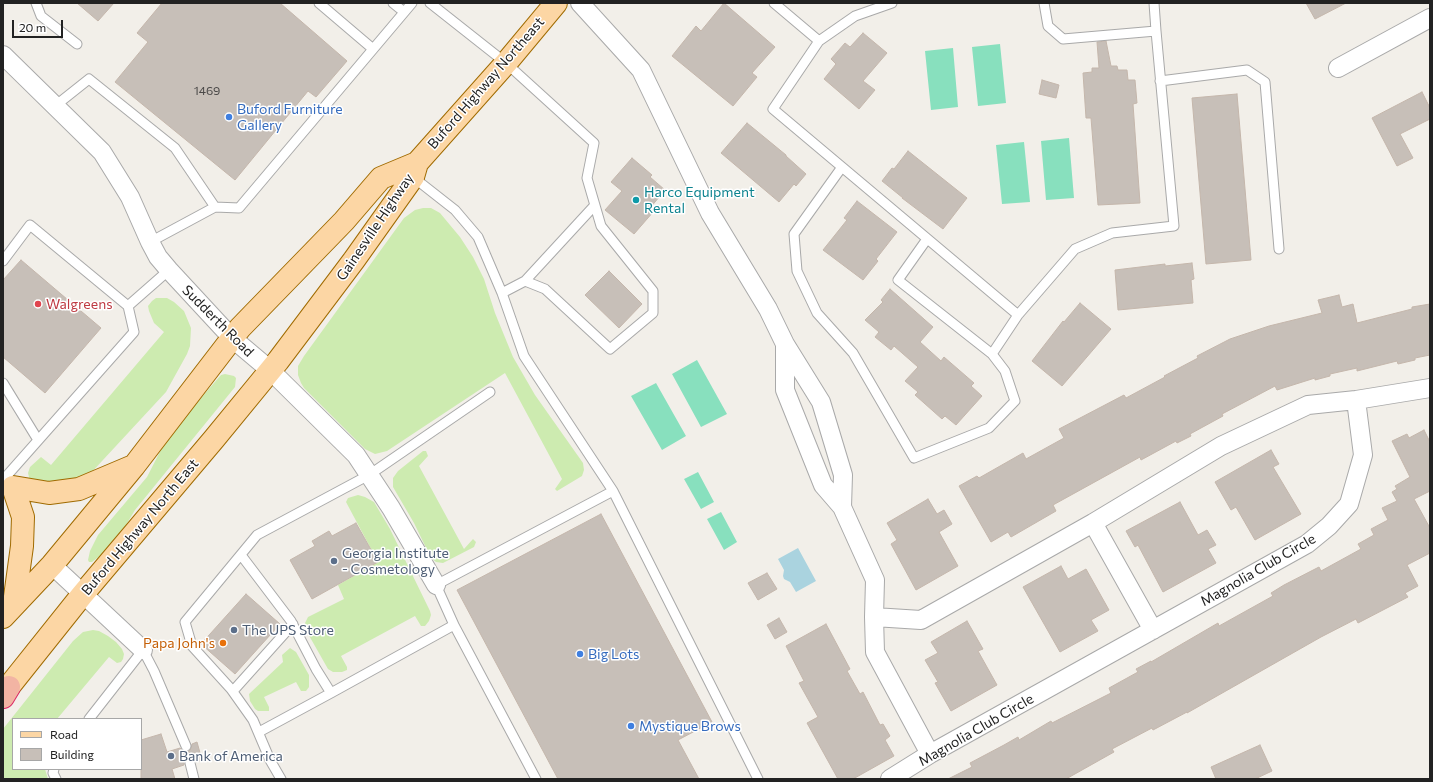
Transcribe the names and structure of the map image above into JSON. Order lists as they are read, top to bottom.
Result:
{
  "streets": {
    "main road": ["Buford Highway Northeast", "Gainesville Highway", "Buford Highway North East"],
    "street": ["Sudderth Road", "Magnolia Club Circle"]
  },
  "crossings": [
    ["Buford Highway Northeast", "Gainesville Highway"],
    ["Gainesville Highway", "Sudderth Road"],
    ["Gainesville Highway", "Buford Highway North East"],
    ["Sudderth Road", "Buford Highway North East"]
  ],
  "places": [
    "Buford Furniture Gallery",
    "Harco Equipment Rental",
    "Walgreens",
    "Georgia Institute - Cosmetology",
    "The UPS Store",
    "Papa John's",
    "Big Lots",
    "Mystique Brows",
    "Bank of America"
  ],
  "house_numbers": ["1469"],
  "legend": ["Road", "Building"],
  "scale_bar": "20 m"
}
